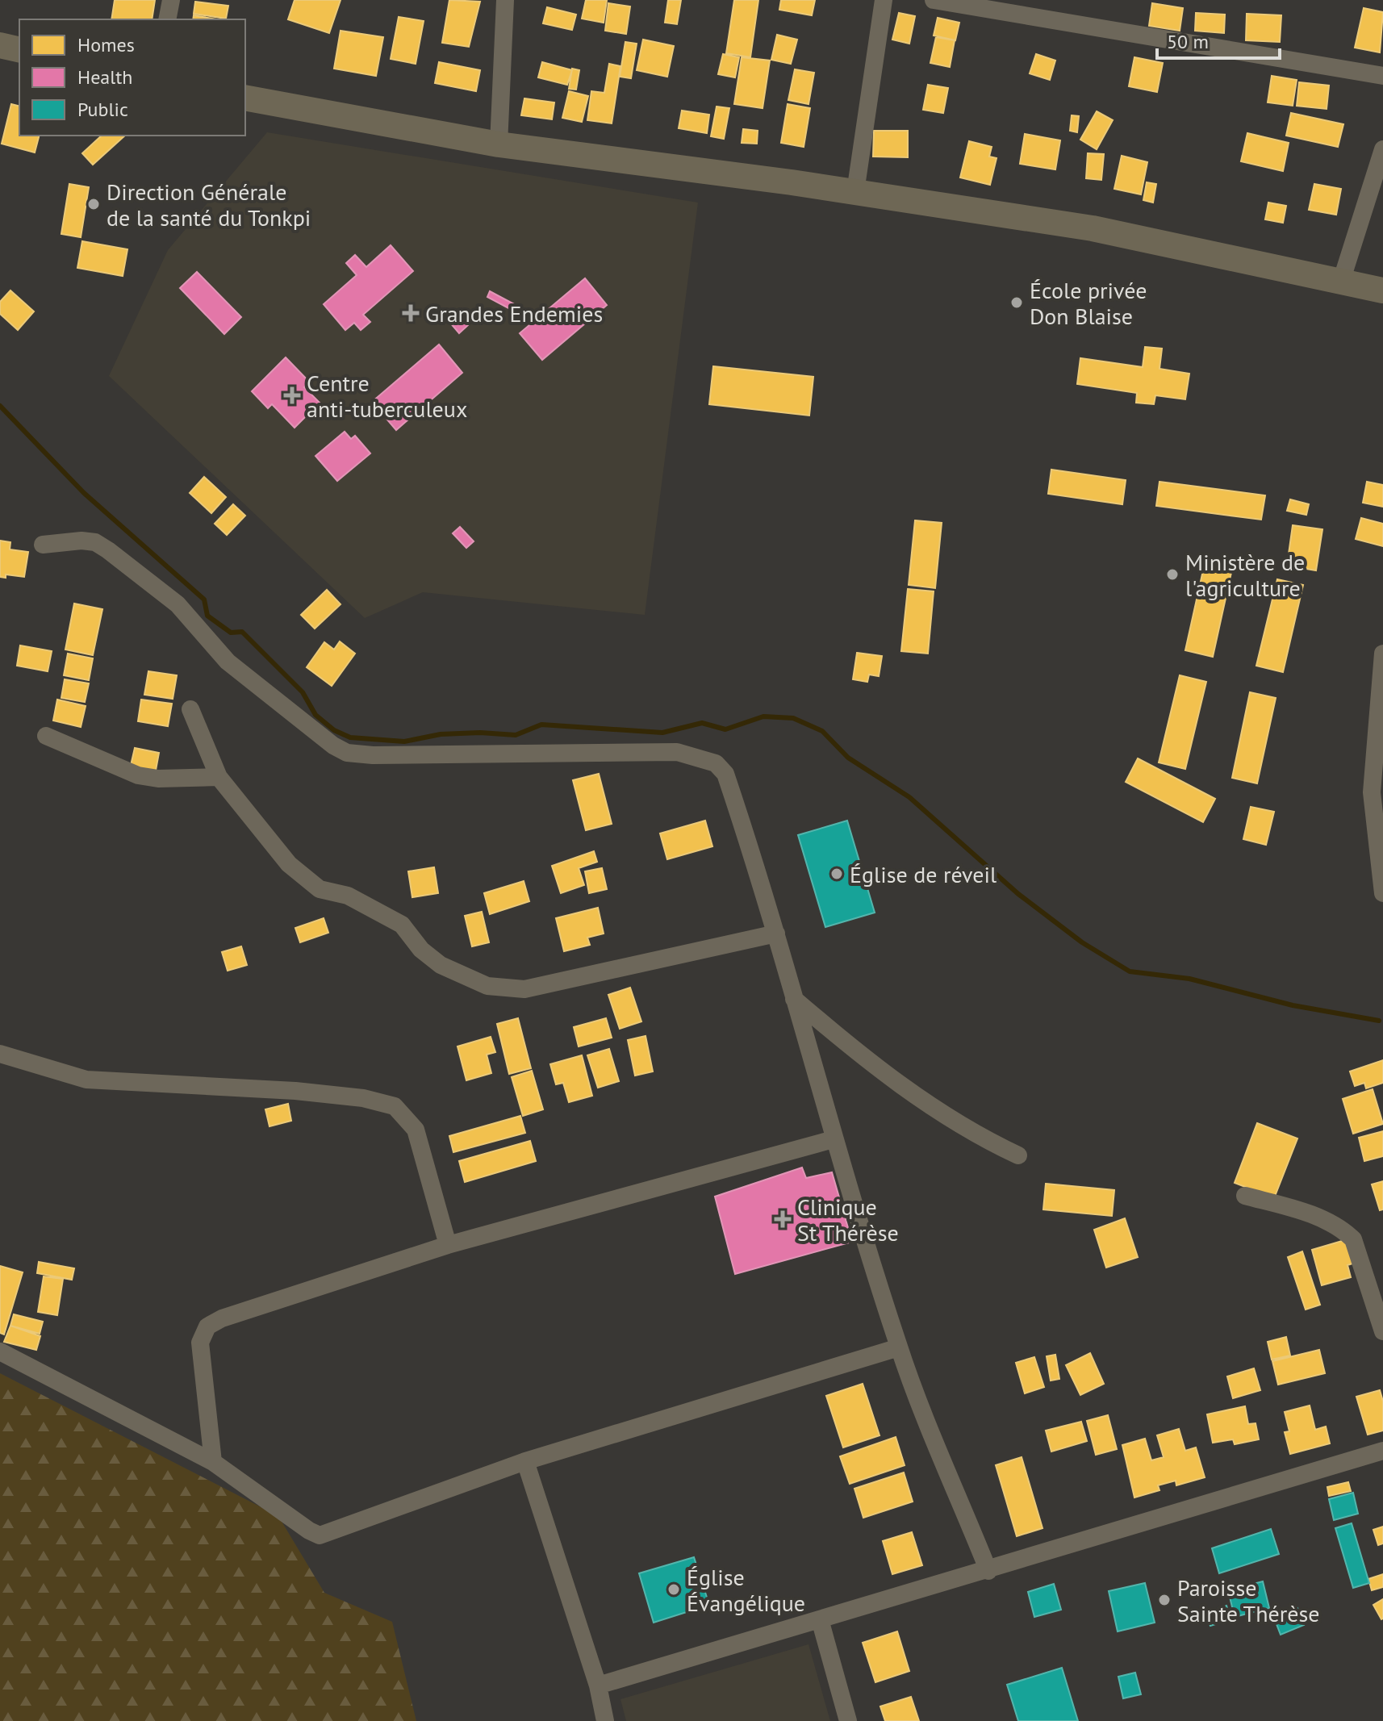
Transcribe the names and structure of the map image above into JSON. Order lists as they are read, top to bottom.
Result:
{
  "places": {
    "other": [
      "Direction Générale de la santé du Tonkpi",
      "École privée Don Blaise",
      "Ministère de l'agriculture",
      "Église de réveil",
      "Église Évangélique",
      "Paroisse Sainte Thérèse"
    ],
    "health": ["Grandes Endemies", "Centre anti-tuberculeux", "Clinique St Thérèse"]
  },
  "legend": ["Homes", "Health", "Public"],
  "scale_bar": "50 m"
}
